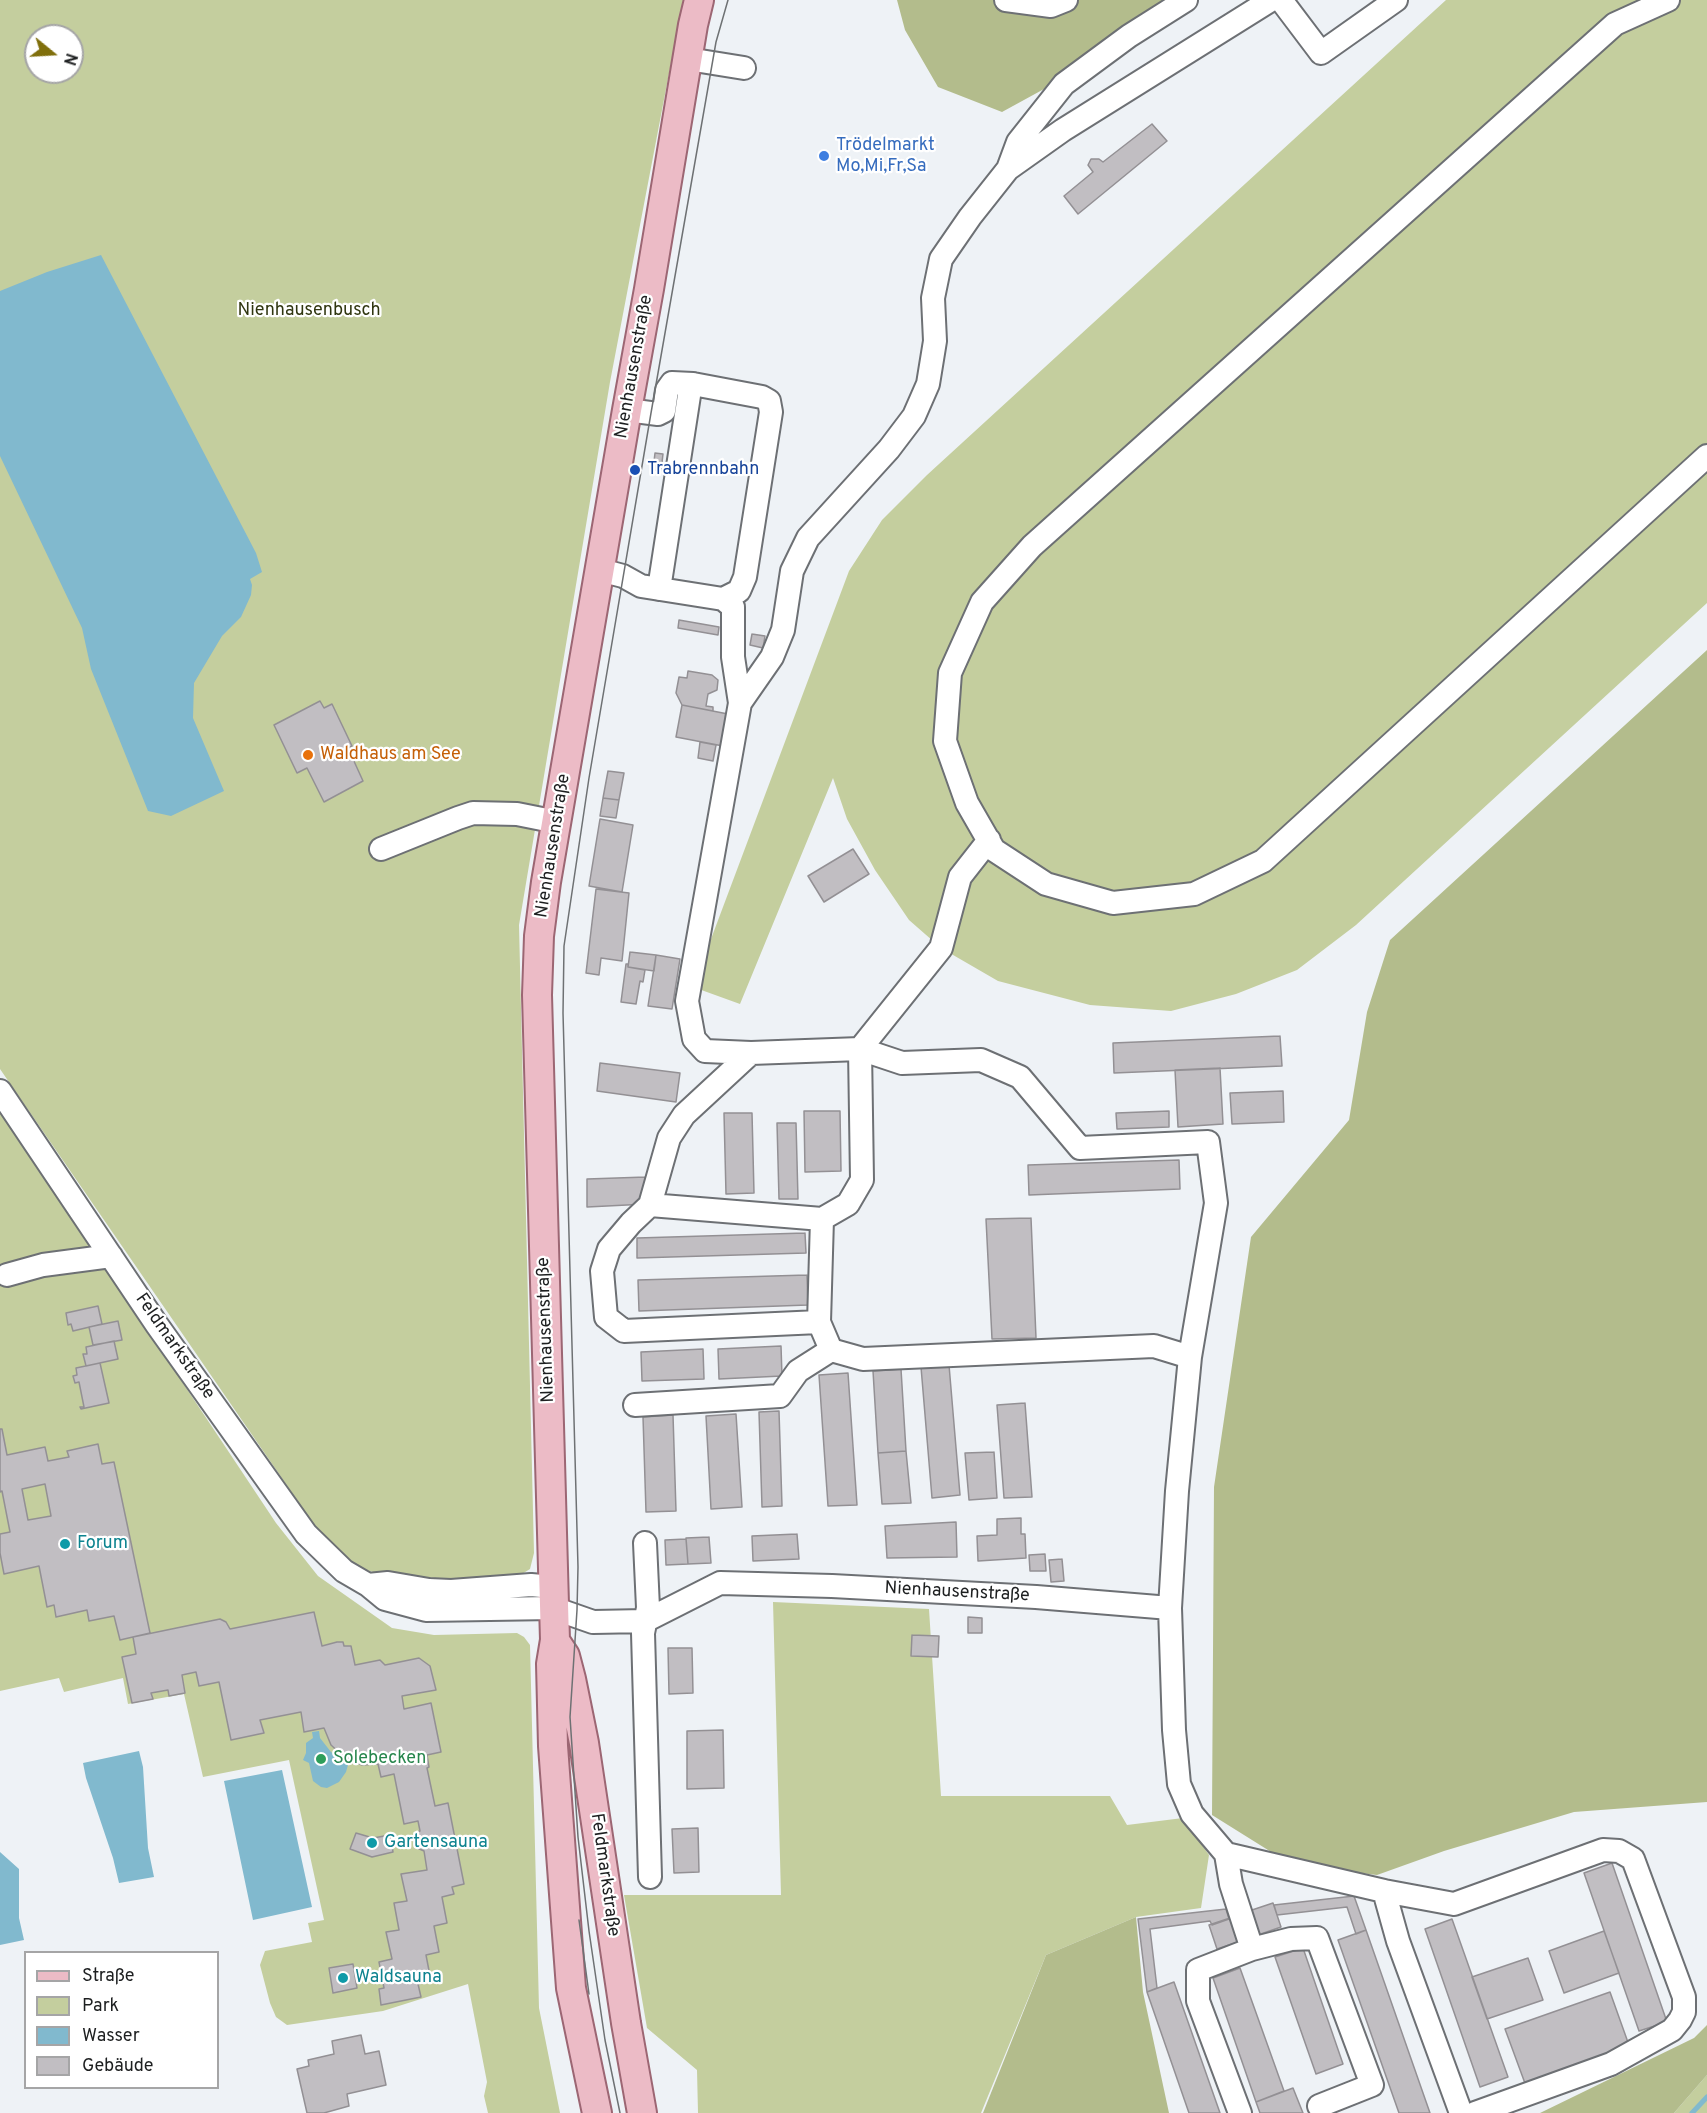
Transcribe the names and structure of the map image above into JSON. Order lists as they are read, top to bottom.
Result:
{
  "streets": {
    "main road": ["Nienhausenstraße", "Feldmarkstraße"]
  },
  "crossings": [
    ["Nienhausenstraße", "Feldmarkstraße"]
  ],
  "parks": ["Nienhausenbusch"],
  "places": [
    "Trödelmarkt Mo,Mi,Fr,Sa",
    "Trabrennbahn",
    "Waldhaus am See",
    "Forum",
    "Solebecken",
    "Gartensauna",
    "Waldsauna"
  ],
  "legend": [
    "Straße",
    "Park",
    "Wasser",
    "Gebäude"
  ],
  "north": "right"
}
